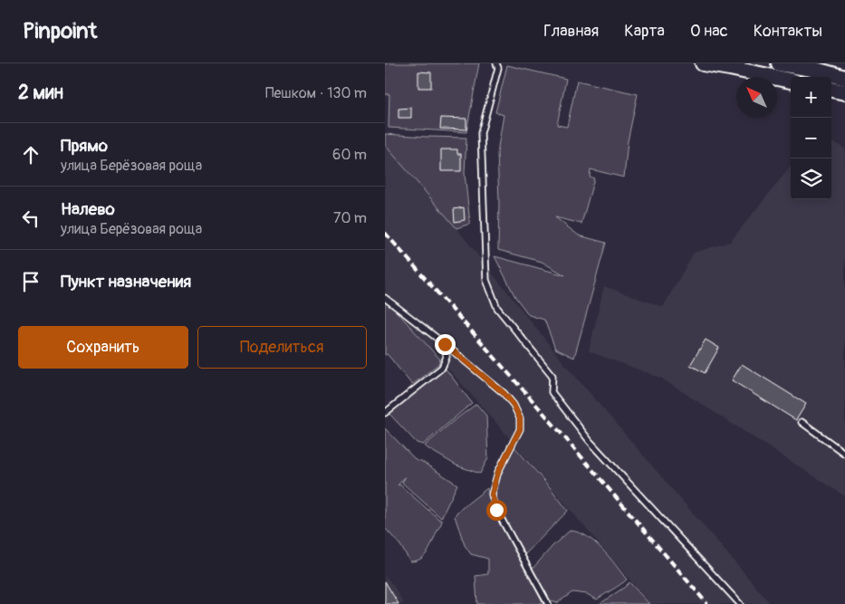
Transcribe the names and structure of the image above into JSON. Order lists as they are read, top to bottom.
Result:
{
  "north": "top left",
  "page": {
    "header": "Pinpoint",
    "nav": [
      "Главная",
      "Карта",
      "О нас",
      "Контакты"
    ],
    "heading": ["2 мин", "Пешком · 130 m"],
    "map_buttons": ["+", "−"],
    "list": [
      ["Прямо", "улица Берёзовая роща", "60 m"],
      ["Налево", "улица Берёзовая роща", "70 m"],
      "Пункт назначения"
    ],
    "buttons": ["Сохранить", "Поделиться"]
  }
}
